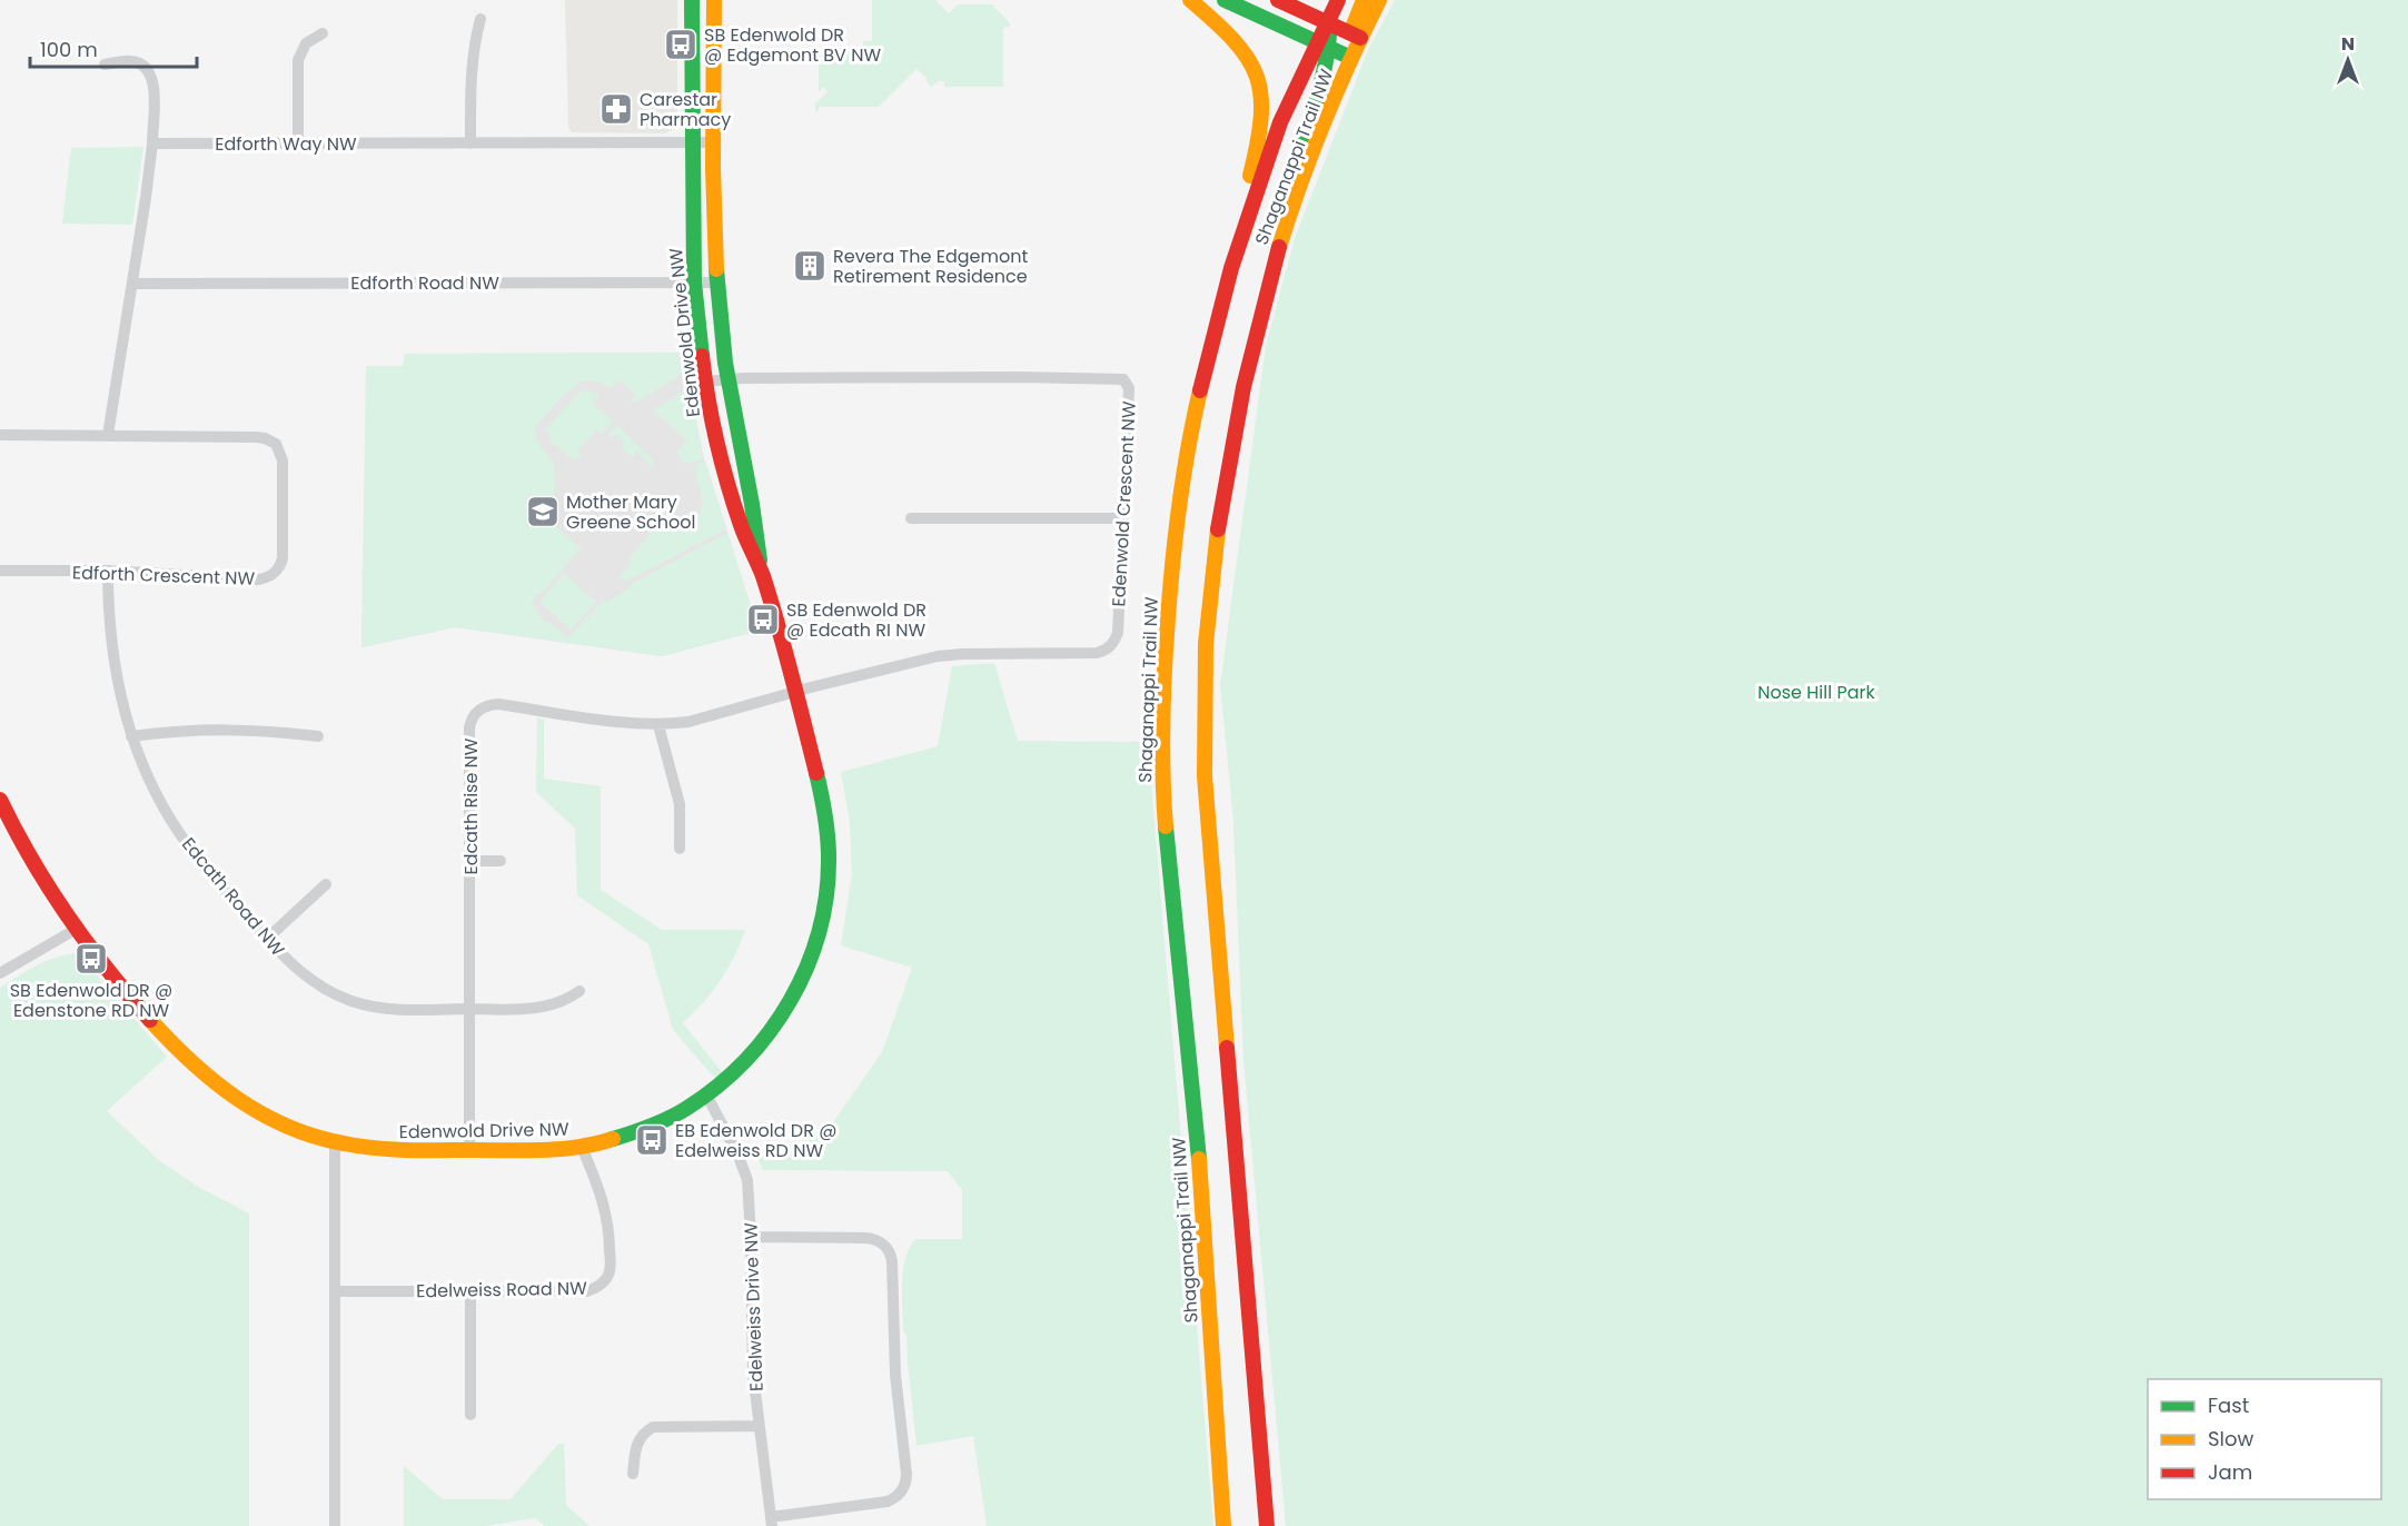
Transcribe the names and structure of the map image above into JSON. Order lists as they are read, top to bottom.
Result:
{
  "streets": {
    "main road": ["Shaganappi Trail NW", "Edenwold Drive NW"],
    "street": [
      "Edforth Way NW",
      "Edforth Road NW",
      "Edenwold Crescent NW",
      "Edforth Crescent NW",
      "Edcath Rise NW",
      "Edcath Road NW",
      "Edelweiss Road NW",
      "Edelweiss Drive NW"
    ]
  },
  "crossings": [
    ["Edforth Way NW", "Edenwold Drive NW"],
    ["Edforth Road NW", "Edenwold Drive NW"],
    ["Edenwold Drive NW", "Edenwold Crescent NW"],
    ["Edenwold Drive NW", "Edcath Rise NW"],
    ["Edenwold Drive NW", "Edelweiss Road NW"],
    ["Edenwold Drive NW", "Edelweiss Drive NW"],
    ["Edenwold Crescent NW", "Edcath Rise NW"],
    ["Edforth Crescent NW", "Edcath Road NW"],
    ["Edcath Rise NW", "Edcath Road NW"]
  ],
  "parks": ["Nose Hill Park"],
  "places": {
    "bus stop": [
      "SB Edenwold DR @ Edgemont BV NW",
      "SB Edenwold DR @ Edcath RI NW",
      "SB Edenwold DR @ Edenstone RD NW",
      "EB Edenwold DR @ Edelweiss RD NW"
    ],
    "pharmacy": ["Carestar Pharmacy"],
    "building": ["Revera The Edgemont Retirement Residence"],
    "school or university": ["Mother Mary Greene School"]
  },
  "legend": ["Fast", "Slow", "Jam"],
  "scale_bar": "100 m",
  "north": "top"
}
